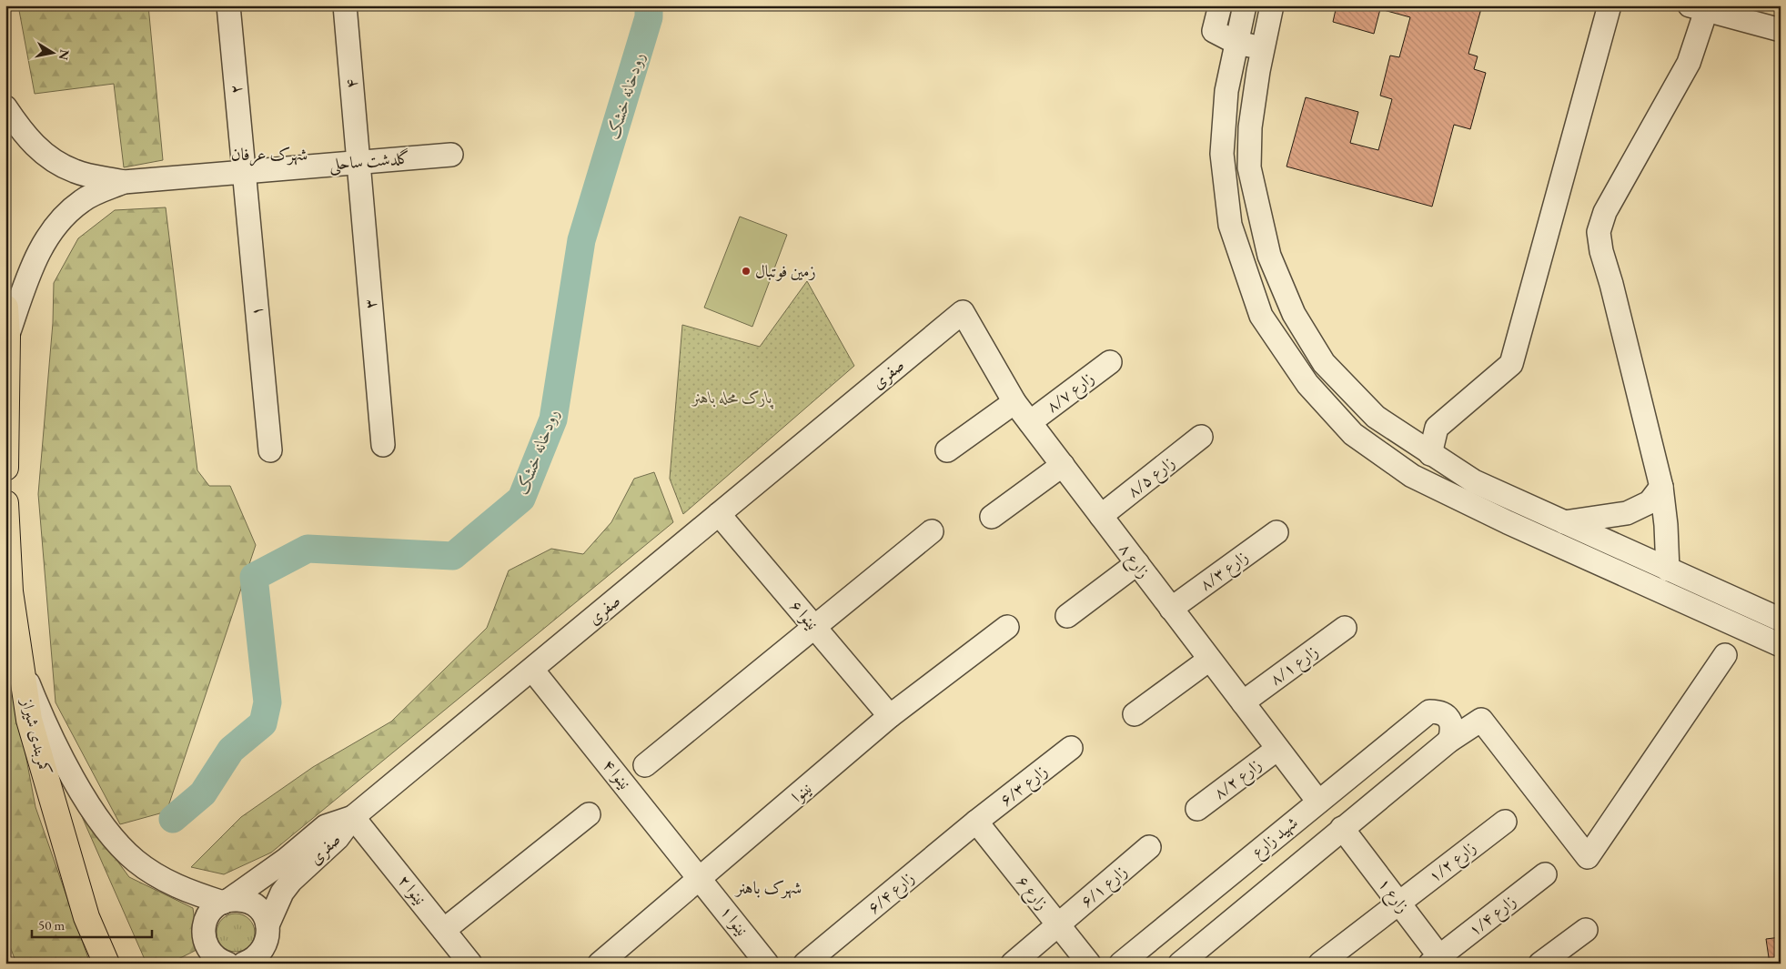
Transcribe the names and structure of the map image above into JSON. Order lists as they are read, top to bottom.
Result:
{
  "streets": {
    "highway": ["کمربندی شیراز"],
    "street": [
      "۴",
      "۲",
      "گلدشت ساحلی",
      "۳",
      "۱",
      "صفری",
      "۸/۷ زارع",
      "۸/۵ زارع",
      "۸ زارع",
      "۸/۳ زارع",
      "۶ نینوا",
      "۸/۱ زارع",
      "۴ نینوا",
      "۸/۲ زارع",
      "۶/۳ زارع",
      "نینوا",
      "شهید زارع",
      "۱/۲ زارع",
      "۶/۱ زارع",
      "۲ نینوا",
      "۶/۴ زارع",
      "۶ زارع",
      "۱ زارع",
      "۱/۴ زارع",
      "۱ نینوا"
    ]
  },
  "crossings": [
    ["۴", "گلدشت ساحلی"],
    ["۴", "۳"],
    ["۲", "گلدشت ساحلی"],
    ["۲", "۱"],
    ["گلدشت ساحلی", "۳"],
    ["گلدشت ساحلی", "۱"],
    ["صفری", "۸ زارع"],
    ["صفری", "۶ نینوا"],
    ["صفری", "۴ نینوا"],
    ["صفری", "۲ نینوا"],
    ["۸/۷ زارع", "۸ زارع"],
    ["۸/۵ زارع", "۸ زارع"],
    ["۸ زارع", "۸/۳ زارع"],
    ["۸ زارع", "۸/۱ زارع"],
    ["۸ زارع", "۸/۲ زارع"],
    ["۸ زارع", "شهید زارع"],
    ["۶ نینوا", "نینوا"],
    ["۴ نینوا", "نینوا"],
    ["۴ نینوا", "۱ نینوا"],
    ["۶/۳ زارع", "۶/۴ زارع"],
    ["۶/۳ زارع", "۶ زارع"],
    ["نینوا", "۱ نینوا"],
    ["۱/۲ زارع", "۱ زارع"],
    ["۶/۱ زارع", "۶ زارع"],
    ["۶/۴ زارع", "۶ زارع"],
    ["۱ زارع", "۱/۴ زارع"]
  ],
  "districts": ["شهرک عرفان", "شهرک باهنر"],
  "water": ["رودخانه خشک"],
  "parks": ["پارک محله باهنر"],
  "places": ["زمین فوتبال"],
  "scale_bar": "50 m",
  "north": "right"
}
